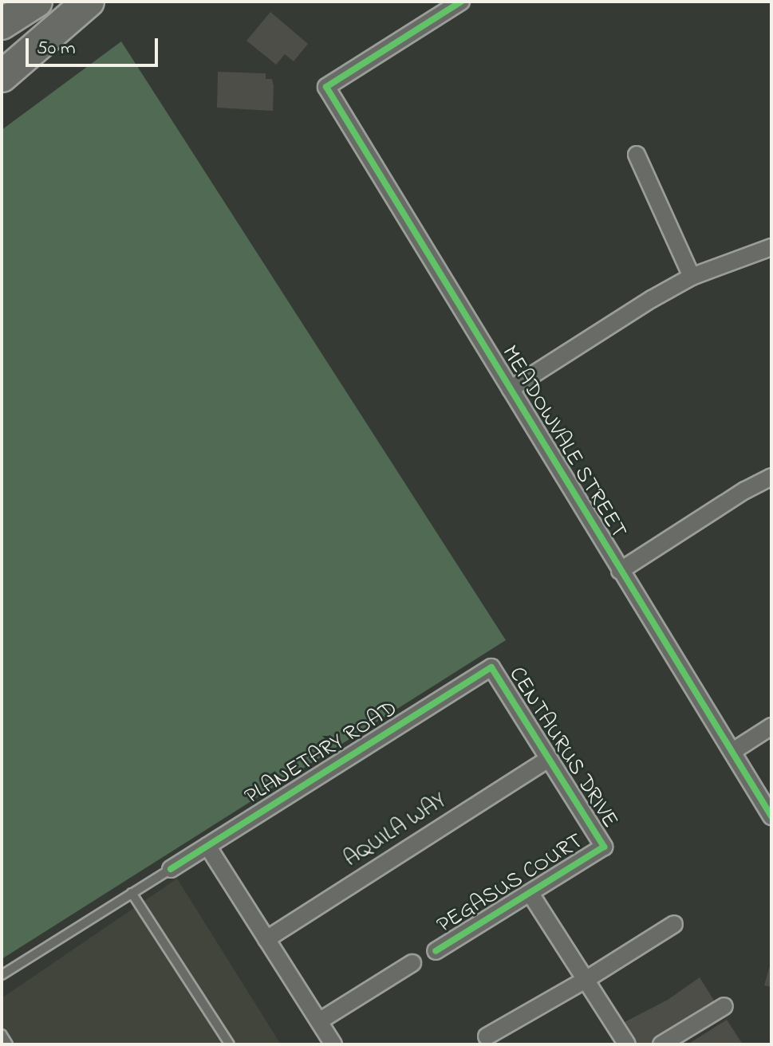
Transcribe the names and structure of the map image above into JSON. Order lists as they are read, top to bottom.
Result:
{
  "streets": {
    "street": [
      "MEADOWVALE STREET",
      "CENTAURUS DRIVE",
      "PLANETARY ROAD",
      "AQUILA WAY",
      "PEGASUS COURT"
    ]
  },
  "crossings": [
    ["CENTAURUS DRIVE", "PLANETARY ROAD"],
    ["CENTAURUS DRIVE", "AQUILA WAY"],
    ["CENTAURUS DRIVE", "PEGASUS COURT"]
  ],
  "scale_bar": "50 m"
}
